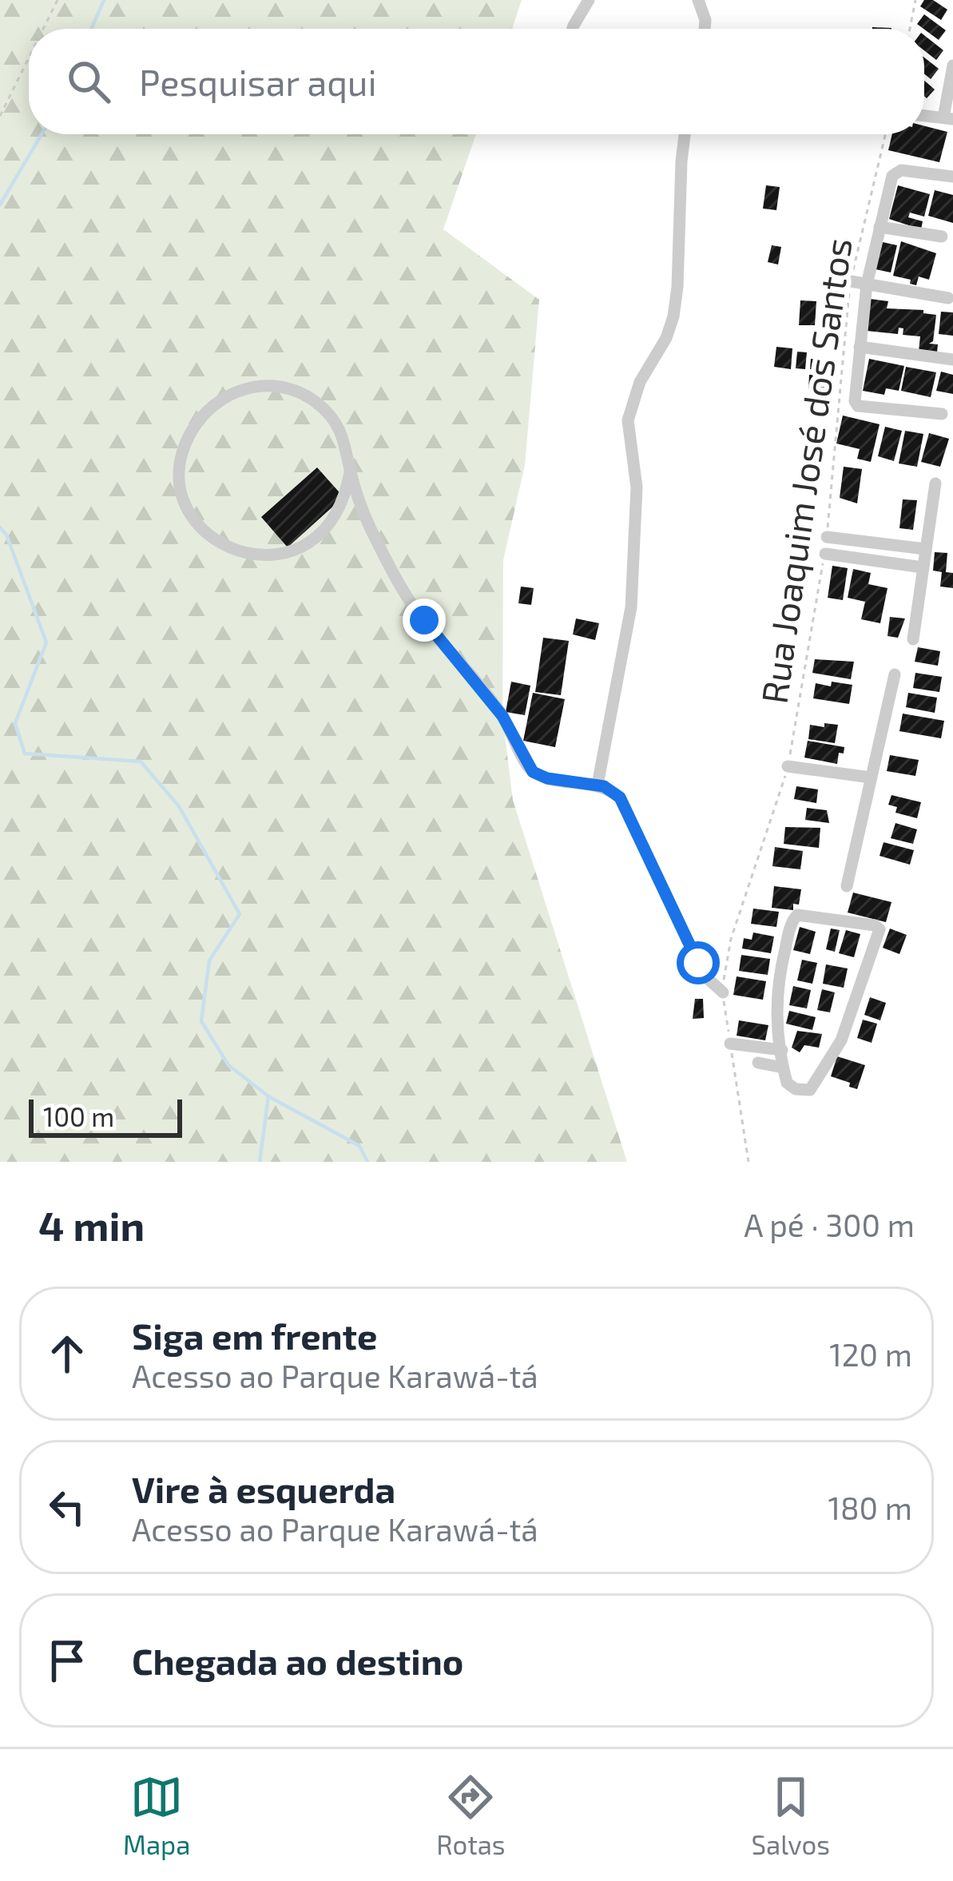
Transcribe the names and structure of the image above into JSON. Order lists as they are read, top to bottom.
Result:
{
  "streets": {
    "path": ["Rua Joaquim José dos Santos"]
  },
  "scale_bar": "100 m",
  "page": {
    "search": "Pesquisar aqui",
    "scale": "100 m",
    "heading": ["4 min", "A pé · 300 m"],
    "list": [
      ["Siga em frente", "Acesso ao Parque Karawá-tá", "120 m"],
      ["Vire à esquerda", "Acesso ao Parque Karawá-tá", "180 m"],
      "Chegada ao destino"
    ],
    "nav": ["Mapa", "Rotas", "Salvos"]
  }
}
